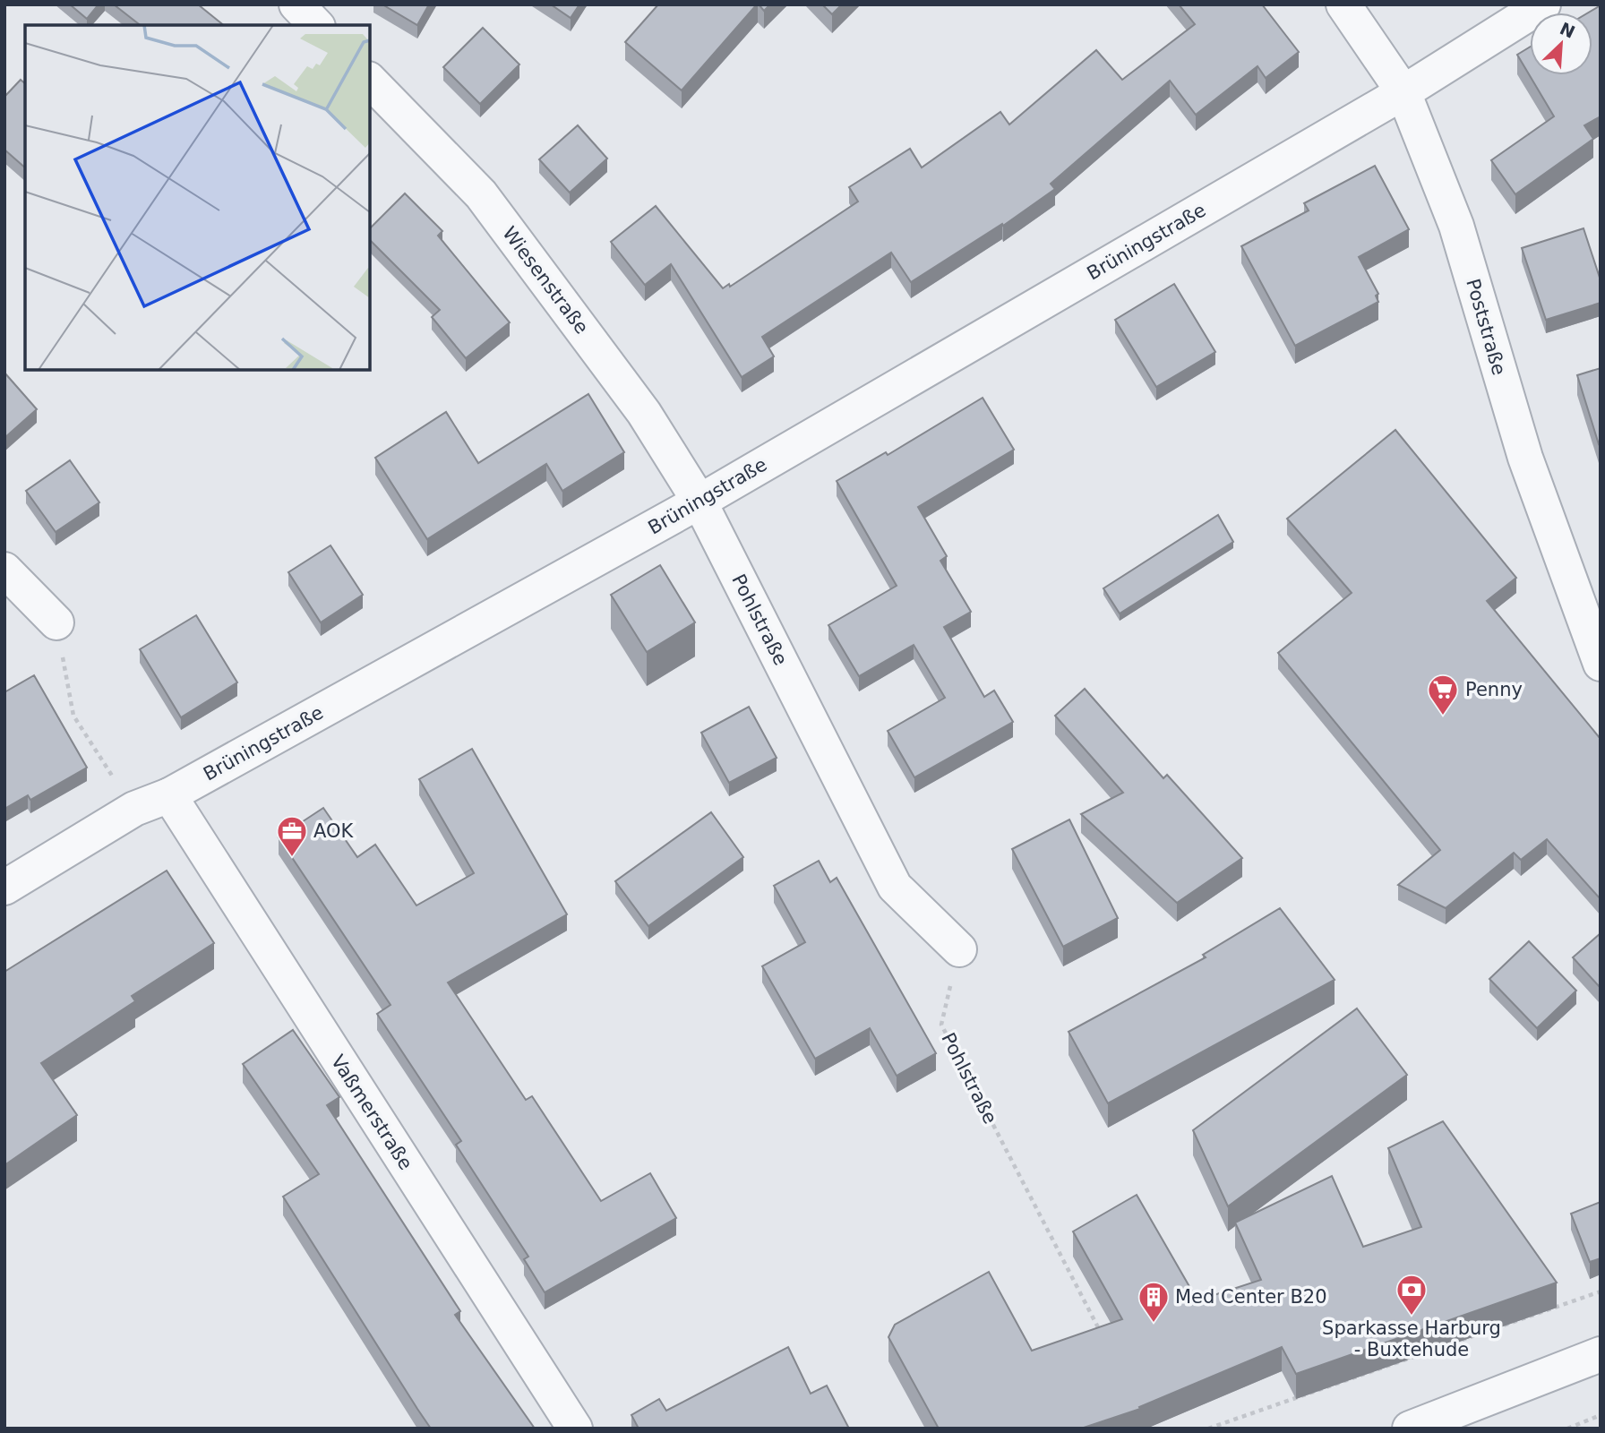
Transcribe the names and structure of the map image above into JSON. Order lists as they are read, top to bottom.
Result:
{
  "streets": {
    "street": [
      "Brüningstraße",
      "Wiesenstraße",
      "Poststraße",
      "Pohlstraße",
      "Vaßmerstraße"
    ]
  },
  "crossings": [
    ["Brüningstraße", "Wiesenstraße"],
    ["Brüningstraße", "Poststraße"],
    ["Brüningstraße", "Pohlstraße"],
    ["Brüningstraße", "Vaßmerstraße"],
    ["Wiesenstraße", "Pohlstraße"]
  ],
  "places": {
    "supermarket": ["Penny"],
    "office": ["AOK"],
    "bank": ["Sparkasse Harburg - Buxtehude"],
    "building": ["Med Center B20"]
  },
  "north": "top right"
}
